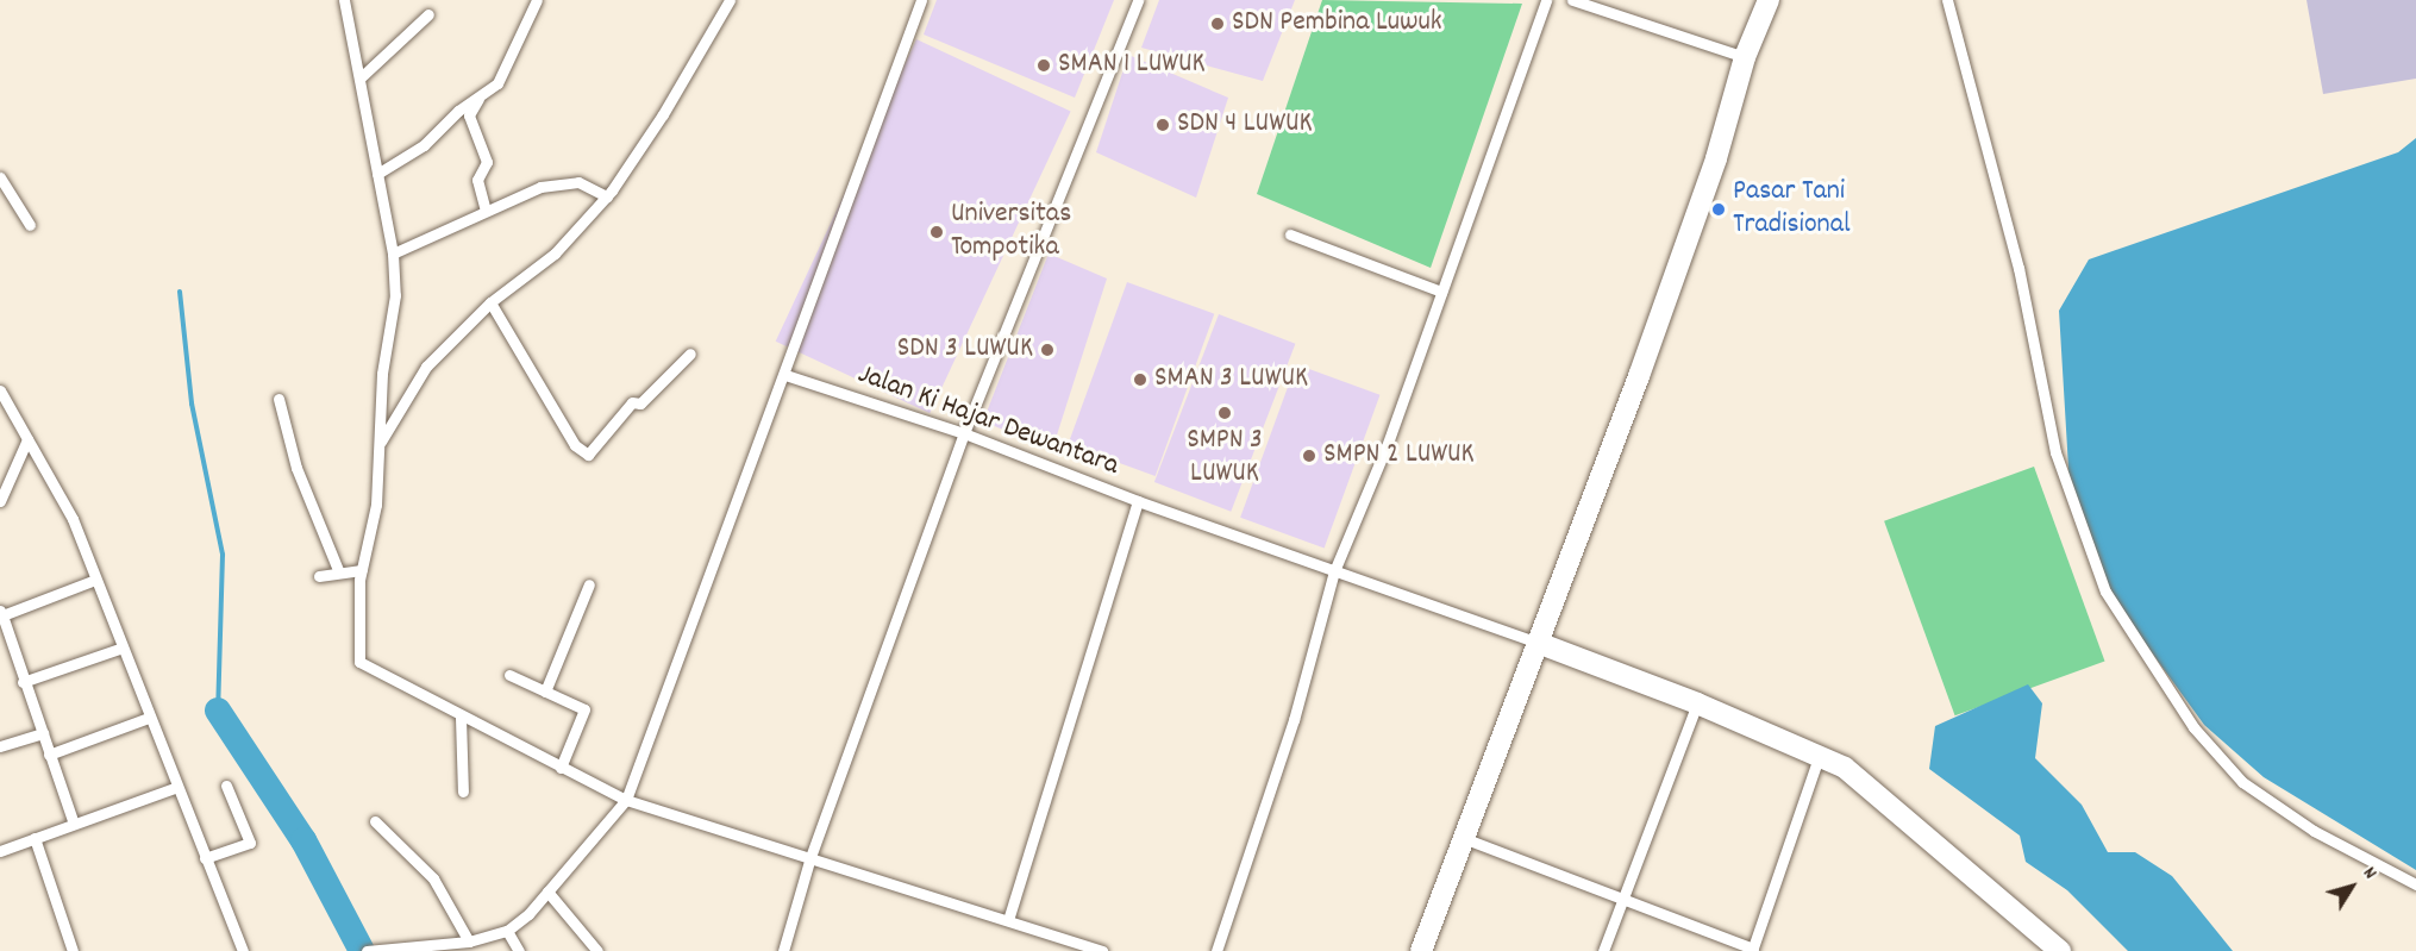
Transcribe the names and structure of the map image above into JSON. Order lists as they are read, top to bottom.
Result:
{
  "streets": {
    "street": ["Jalan Ki Hajar Dewantara"]
  },
  "places": [
    "SDN Pembina Luwuk",
    "SMAN 1 LUWUK",
    "SDN 4 LUWUK",
    "Pasar Tani Tradisional",
    "Universitas Tompotika",
    "SDN 3 LUWUK",
    "SMAN 3 LUWUK",
    "SMPN 3 LUWUK",
    "SMPN 2 LUWUK"
  ],
  "north": "top right"
}
